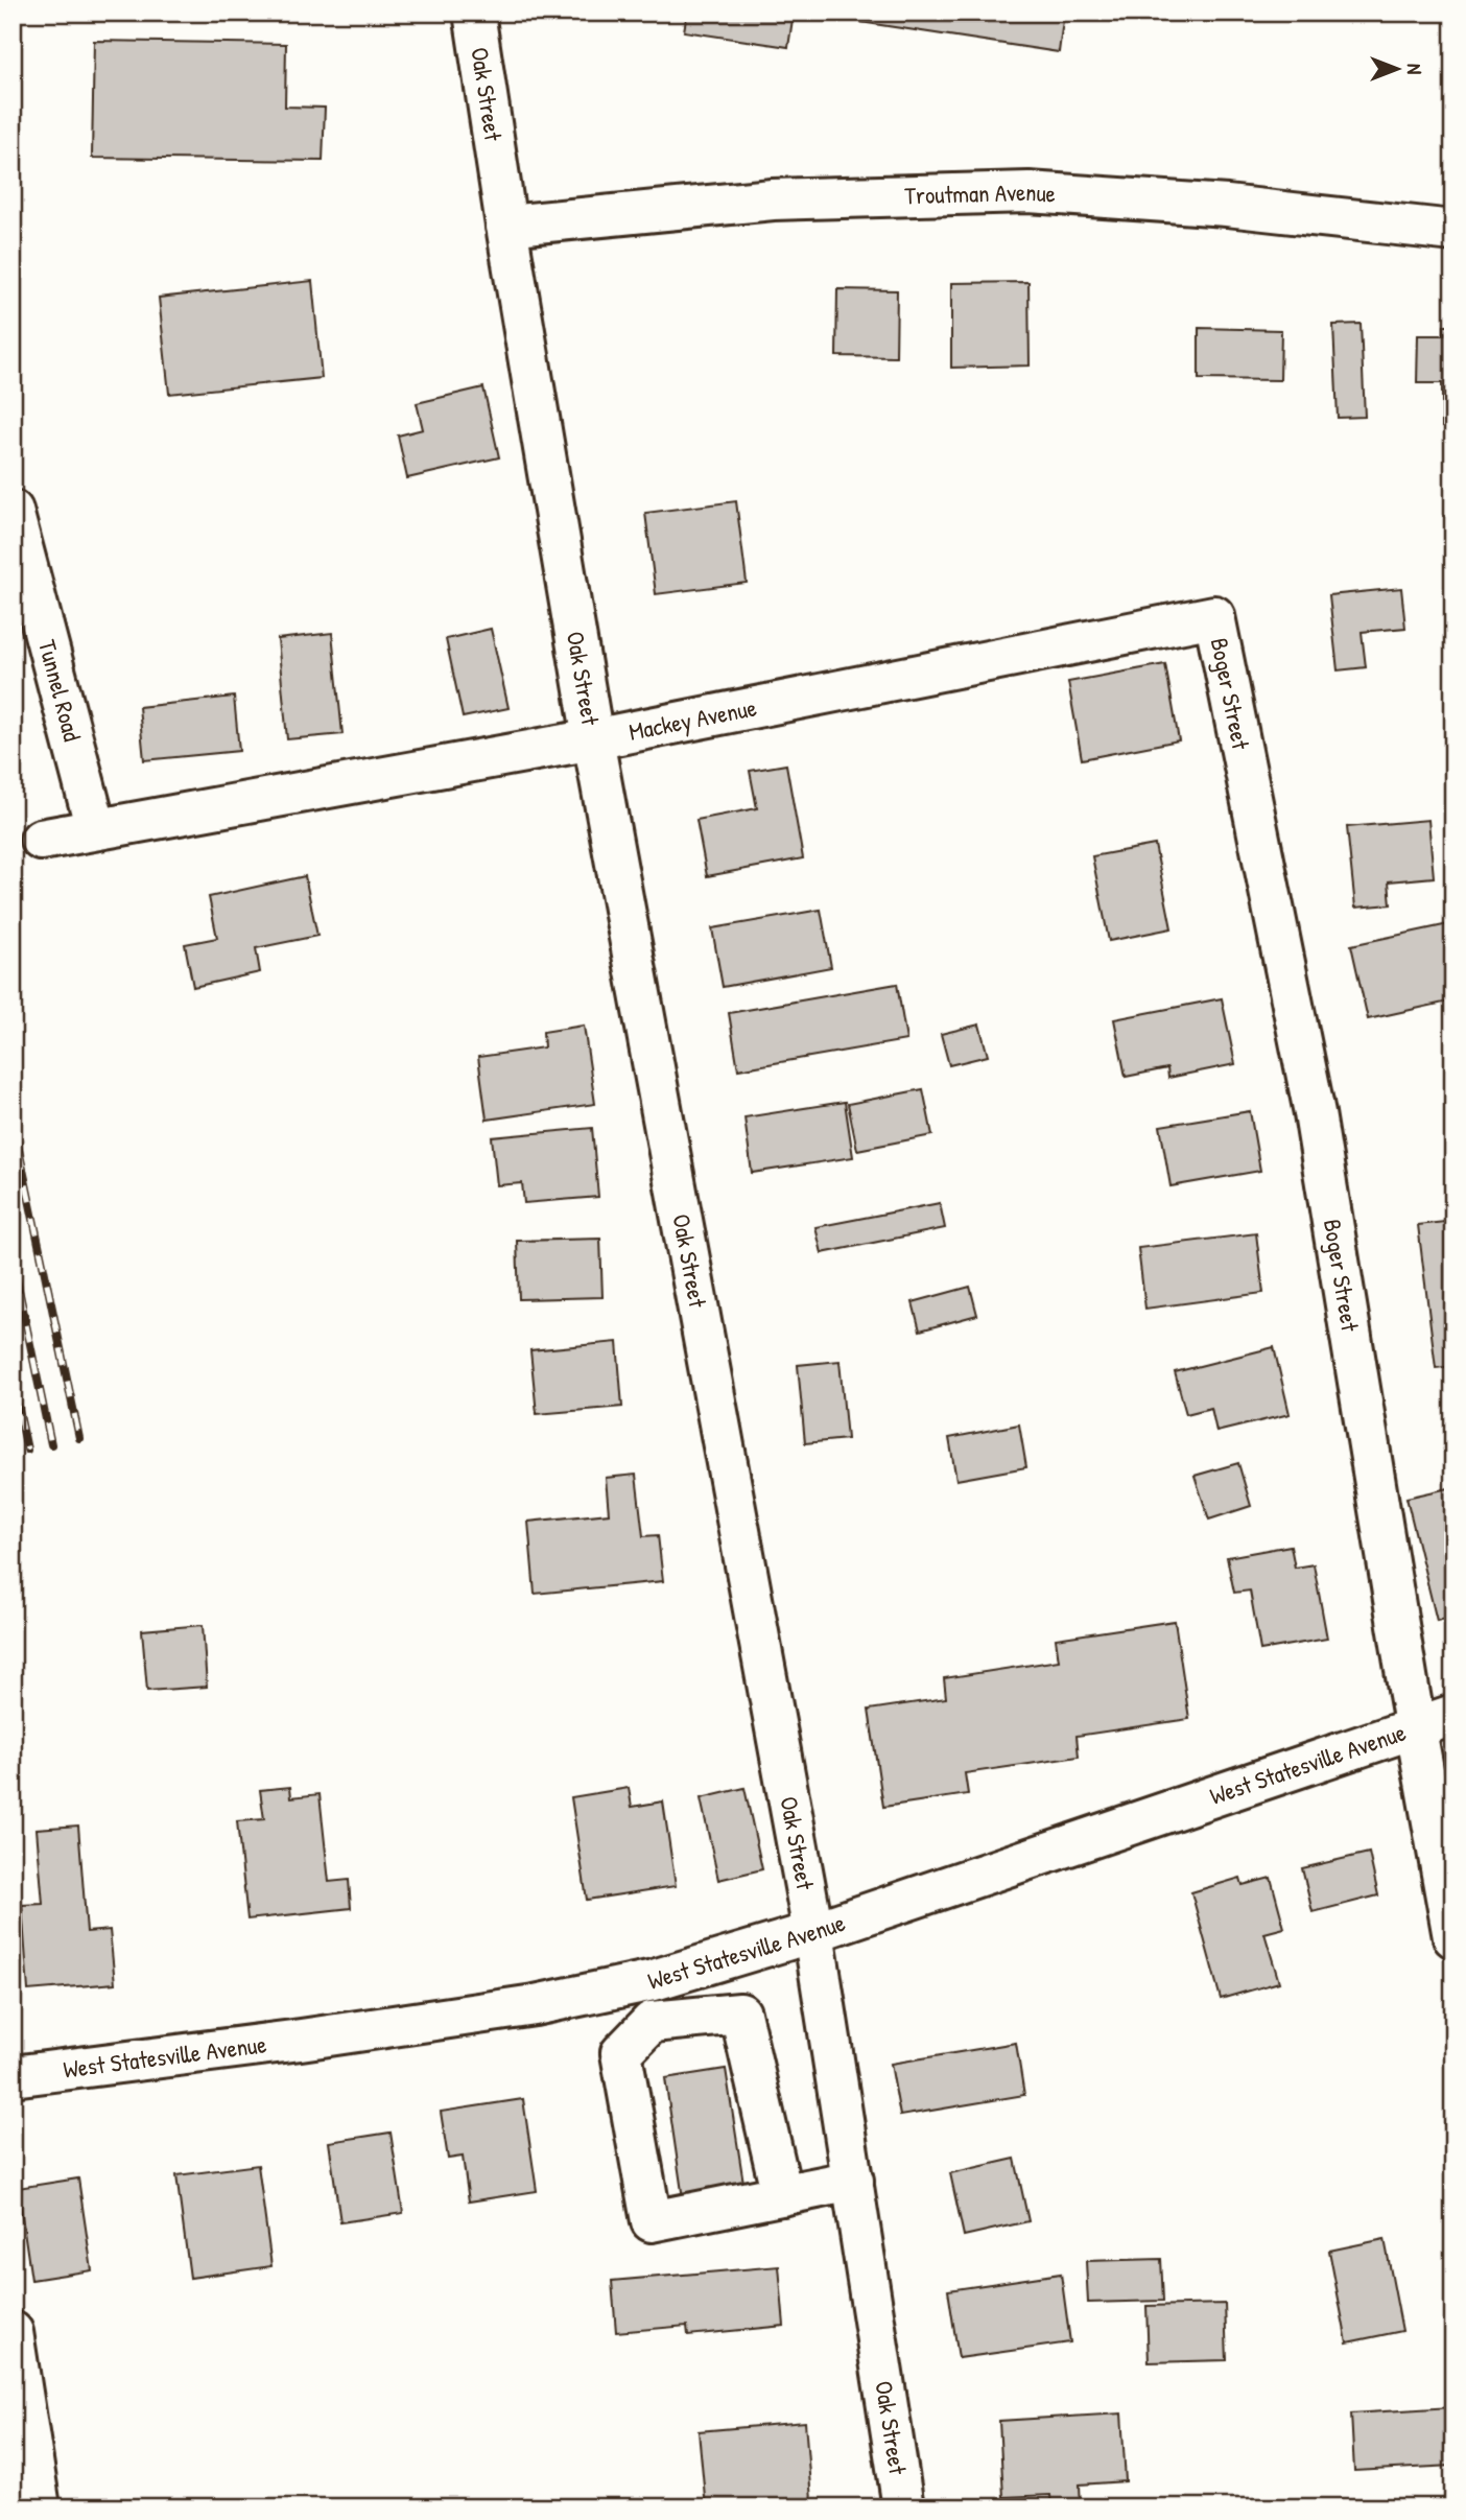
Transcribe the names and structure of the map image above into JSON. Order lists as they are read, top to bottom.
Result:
{
  "streets": {
    "street": [
      "Oak Street",
      "Troutman Avenue",
      "Tunnel Road",
      "Boger Street",
      "Mackey Avenue",
      "West Statesville Avenue"
    ]
  },
  "crossings": [
    ["Oak Street", "Troutman Avenue"],
    ["Oak Street", "Mackey Avenue"],
    ["Oak Street", "West Statesville Avenue"],
    ["Tunnel Road", "Mackey Avenue"],
    ["Boger Street", "Mackey Avenue"],
    ["Boger Street", "West Statesville Avenue"]
  ],
  "north": "right"
}
